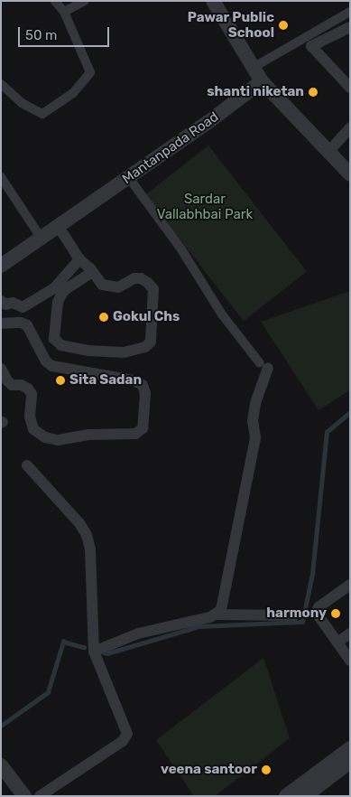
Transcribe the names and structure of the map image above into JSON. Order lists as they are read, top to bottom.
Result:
{
  "streets": {
    "street": ["Mantanpada Road"]
  },
  "parks": ["Sardar Vallabhbai Park"],
  "places": [
    "Pawar Public School",
    "shanti niketan",
    "Gokul Chs",
    "Sita Sadan",
    "harmony",
    "veena santoor"
  ],
  "scale_bar": "50 m"
}
